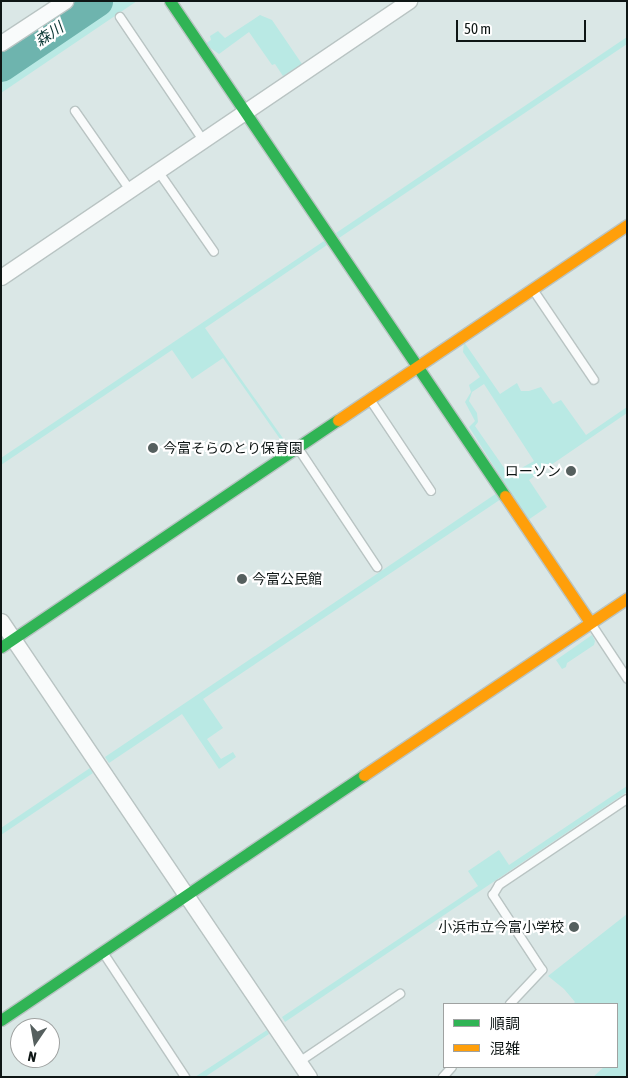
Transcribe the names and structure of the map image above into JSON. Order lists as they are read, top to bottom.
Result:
{
  "water": ["森川"],
  "places": [
    "今富そらのとり保育園",
    "ローソン",
    "今富公民館",
    "小浜市立今富小学校"
  ],
  "legend": ["順調", "混雑"],
  "scale_bar": "50 m",
  "north": "bottom"
}
